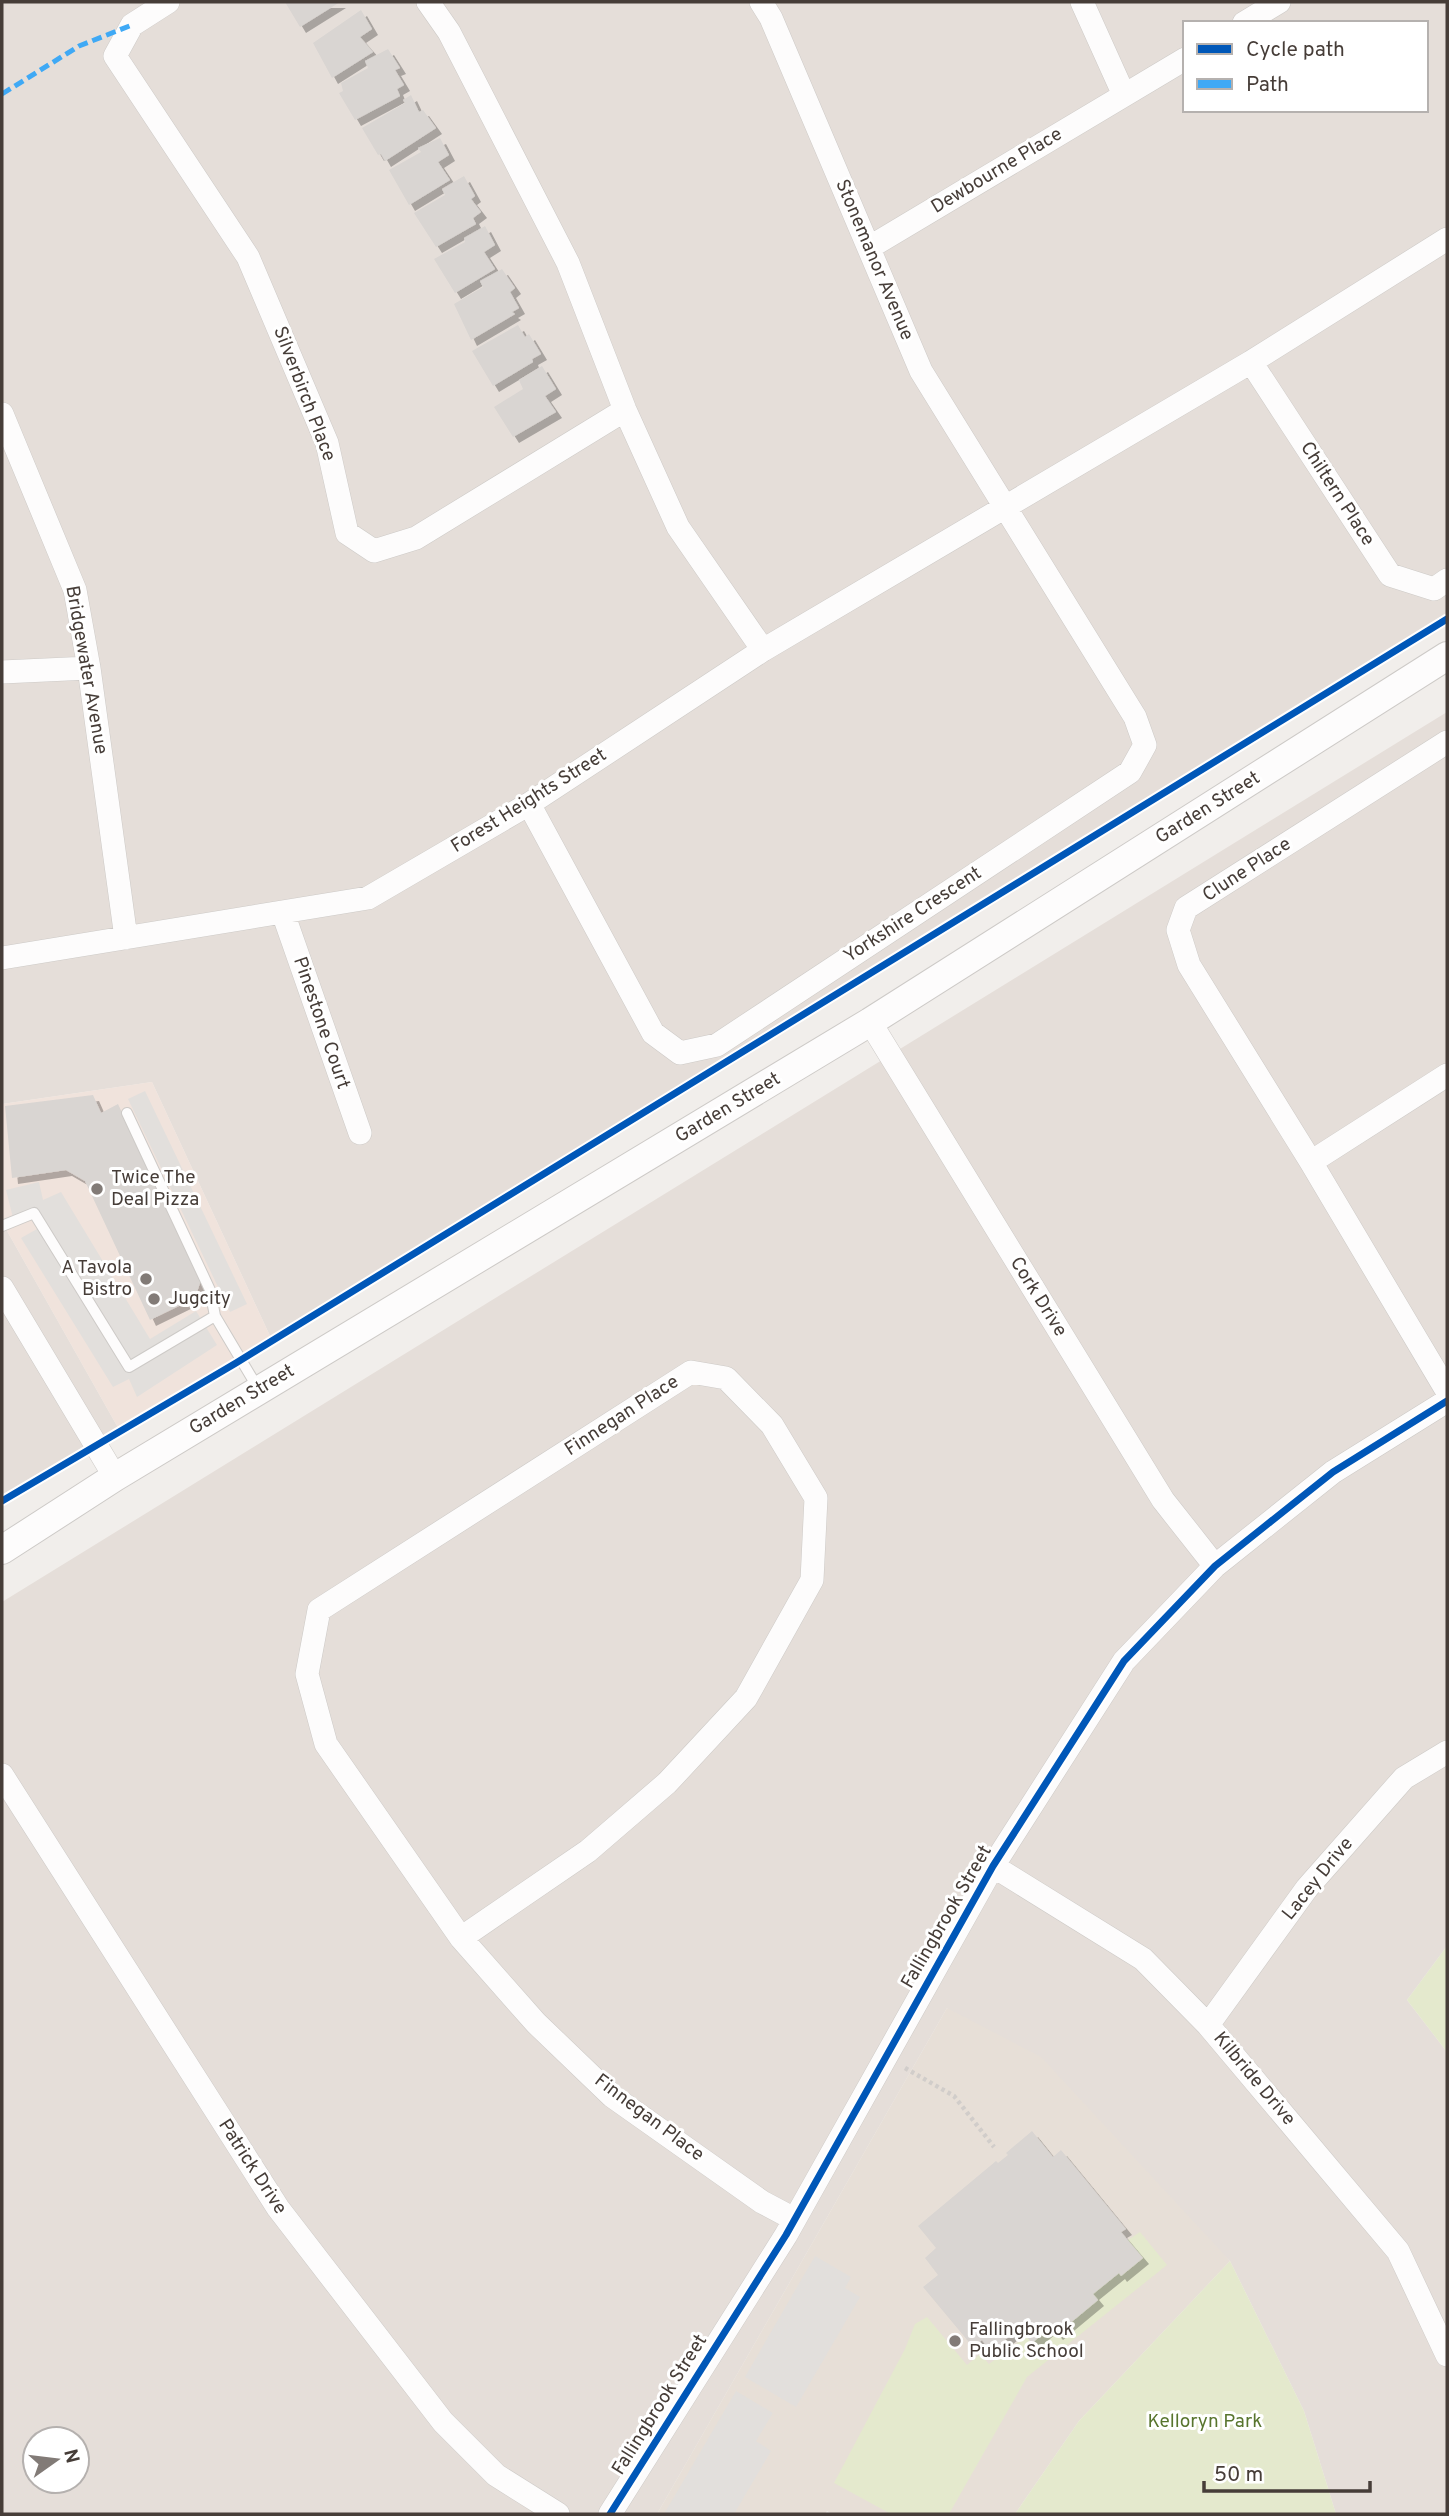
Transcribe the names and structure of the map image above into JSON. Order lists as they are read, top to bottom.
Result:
{
  "streets": {
    "street": [
      "Dewbourne Place",
      "Stonemanor Avenue",
      "Silverbirch Place",
      "Chiltern Place",
      "Bridgewater Avenue",
      "Forest Heights Street",
      "Garden Street",
      "Clune Place",
      "Yorkshire Crescent",
      "Pinestone Court",
      "Cork Drive",
      "Finnegan Place",
      "Lacey Drive",
      "Fallingbrook Street",
      "Kilbride Drive",
      "Patrick Drive"
    ]
  },
  "crossings": [
    ["Dewbourne Place", "Stonemanor Avenue"],
    ["Stonemanor Avenue", "Forest Heights Street"],
    ["Stonemanor Avenue", "Yorkshire Crescent"],
    ["Bridgewater Avenue", "Forest Heights Street"],
    ["Forest Heights Street", "Yorkshire Crescent"],
    ["Forest Heights Street", "Pinestone Court"],
    ["Garden Street", "Cork Drive"],
    ["Cork Drive", "Fallingbrook Street"],
    ["Finnegan Place", "Fallingbrook Street"],
    ["Lacey Drive", "Kilbride Drive"],
    ["Fallingbrook Street", "Kilbride Drive"]
  ],
  "parks": ["Kelloryn Park"],
  "places": [
    "Twice The Deal Pizza",
    "A Tavola Bistro",
    "Jugcity",
    "Fallingbrook Public School"
  ],
  "legend": ["Cycle path", "Path"],
  "scale_bar": "50 m",
  "north": "right"
}
